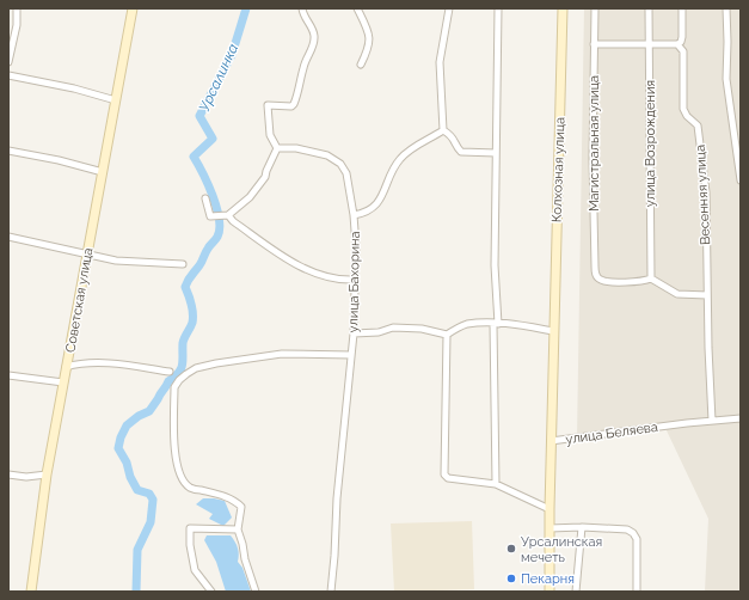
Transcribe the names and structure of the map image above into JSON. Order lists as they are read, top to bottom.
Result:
{
  "streets": {
    "street": [
      "Магистральная улица",
      "улица Возрождения",
      "Колхозная улица",
      "Весенняя улица",
      "улица Бахорина",
      "Советская улица",
      "улица Беляева"
    ]
  },
  "crossings": [
    ["Магистральная улица", "улица Возрождения"],
    ["Колхозная улица", "улица Беляева"],
    ["Весенняя улица", "улица Беляева"]
  ],
  "water": ["Урсалинка"],
  "places": ["Урсалинская мечеть", "Пекарня"]
}
